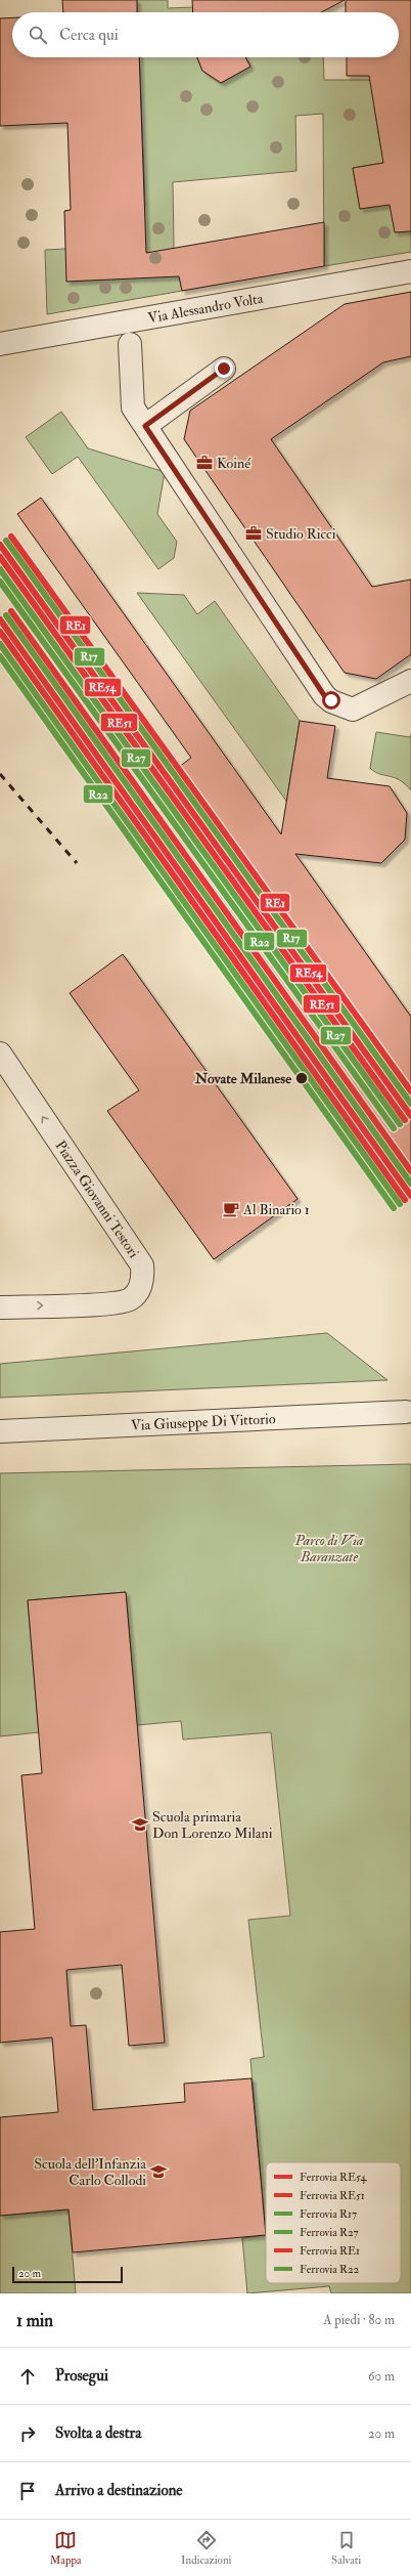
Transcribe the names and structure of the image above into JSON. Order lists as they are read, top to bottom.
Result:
{
  "streets": {
    "street": ["Via Alessandro Volta", "Piazza Giovanni Testori", "Via Giuseppe Di Vittorio"]
  },
  "parks": ["Parco di Via Baranzate"],
  "places": {
    "office": ["Koiné", "Studio Ricci"],
    "other": ["Novate Milanese"],
    "cafe": ["Al Binario 1"],
    "school or university": ["Scuola primaria Don Lorenzo Milani", "Scuola dell'Infanzia Carlo Collodi"]
  },
  "lines": [
    "rail line RE1",
    "rail line R17",
    "rail line RE54",
    "rail line RE51",
    "rail line R27",
    "rail line R22"
  ],
  "legend": [
    "Ferrovia RE54",
    "Ferrovia RE51",
    "Ferrovia R17",
    "Ferrovia R27",
    "Ferrovia RE1",
    "Ferrovia R22"
  ],
  "scale_bar": "20 m",
  "page": {
    "search": "Cerca qui",
    "scale": "20 m",
    "heading": ["1 min", "A piedi · 80 m"],
    "list": [
      ["Prosegui", "60 m"],
      ["Svolta a destra", "20 m"],
      "Arrivo a destinazione"
    ],
    "nav": ["Mappa", "Indicazioni", "Salvati"]
  }
}
